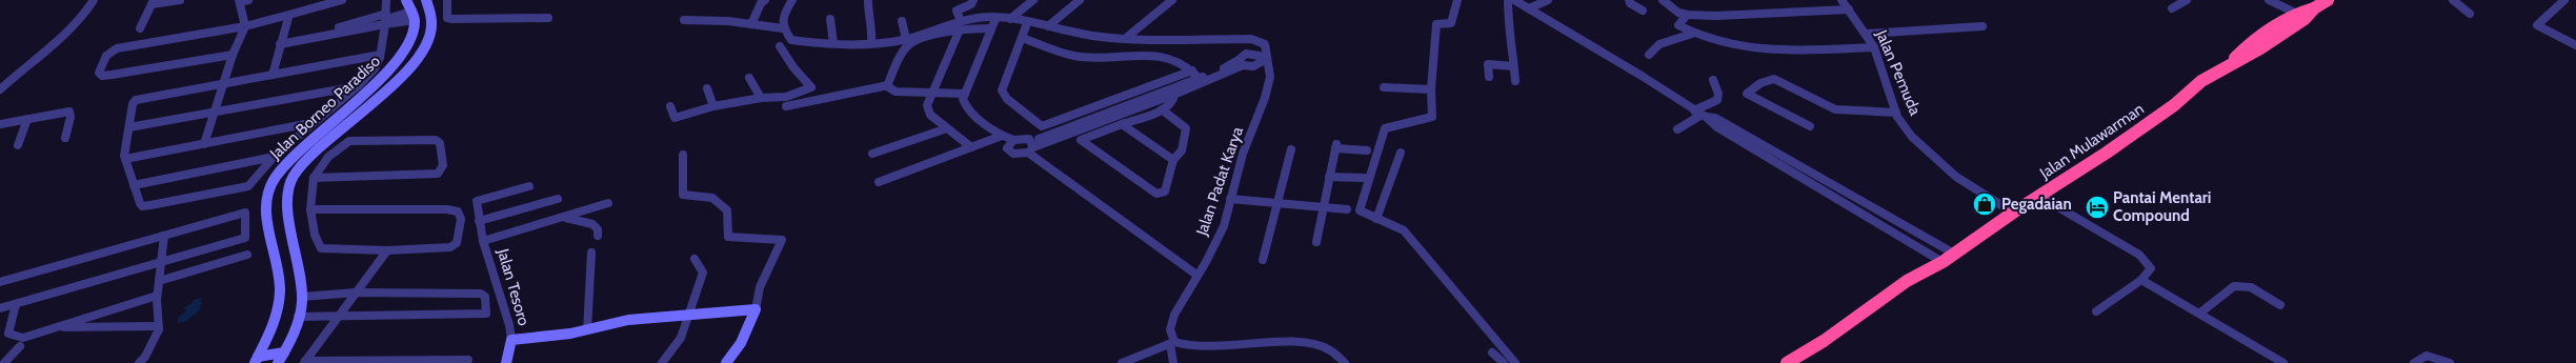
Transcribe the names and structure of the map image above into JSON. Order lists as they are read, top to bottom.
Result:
{
  "streets": {
    "highway": ["Jalan Mulawarman"],
    "street": [
      "Jalan Pemuda",
      "Jalan Borneo Paradiso",
      "Jalan Padat Karya",
      "Jalan Tesoro"
    ]
  },
  "crossings": [
    ["Jalan Pemuda", "Jalan Mulawarman"]
  ],
  "places": {
    "shop": ["Pegadaian"],
    "hotel": ["Pantai Mentari Compound"]
  }
}
